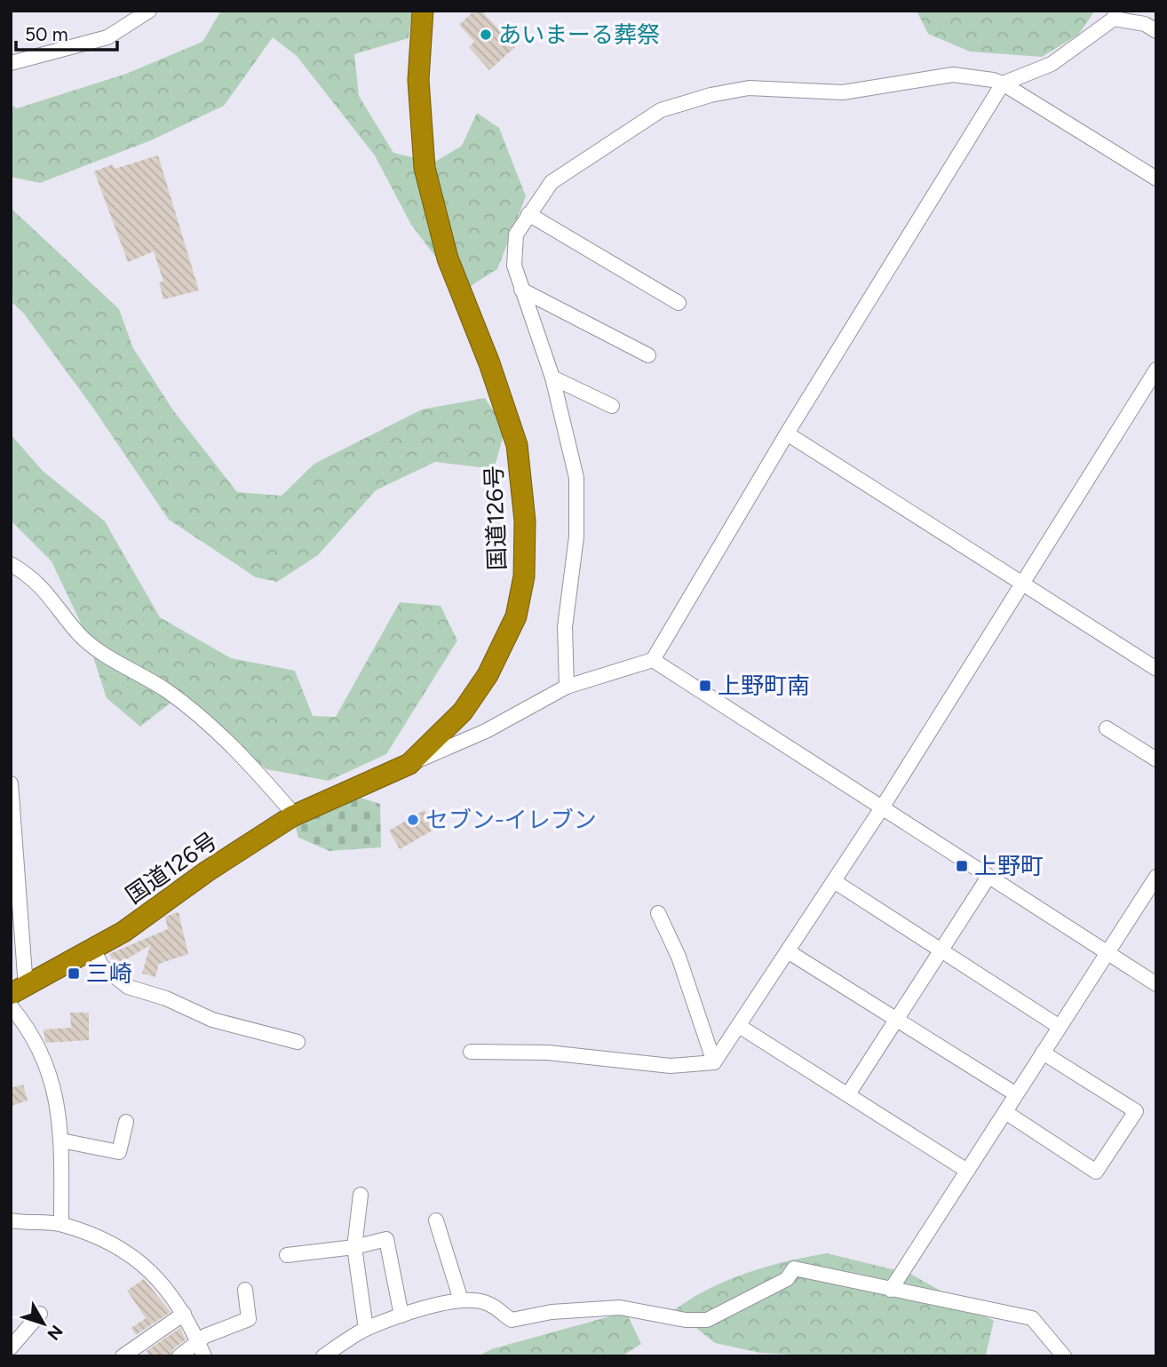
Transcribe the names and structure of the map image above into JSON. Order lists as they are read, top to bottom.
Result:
{
  "streets": {
    "highway": ["国道126号"]
  },
  "places": {
    "other": ["あいまーる葬祭", "セブン-イレブン"],
    "transit": ["上野町南", "上野町", "三崎"]
  },
  "scale_bar": "50 m",
  "north": "bottom right"
}
